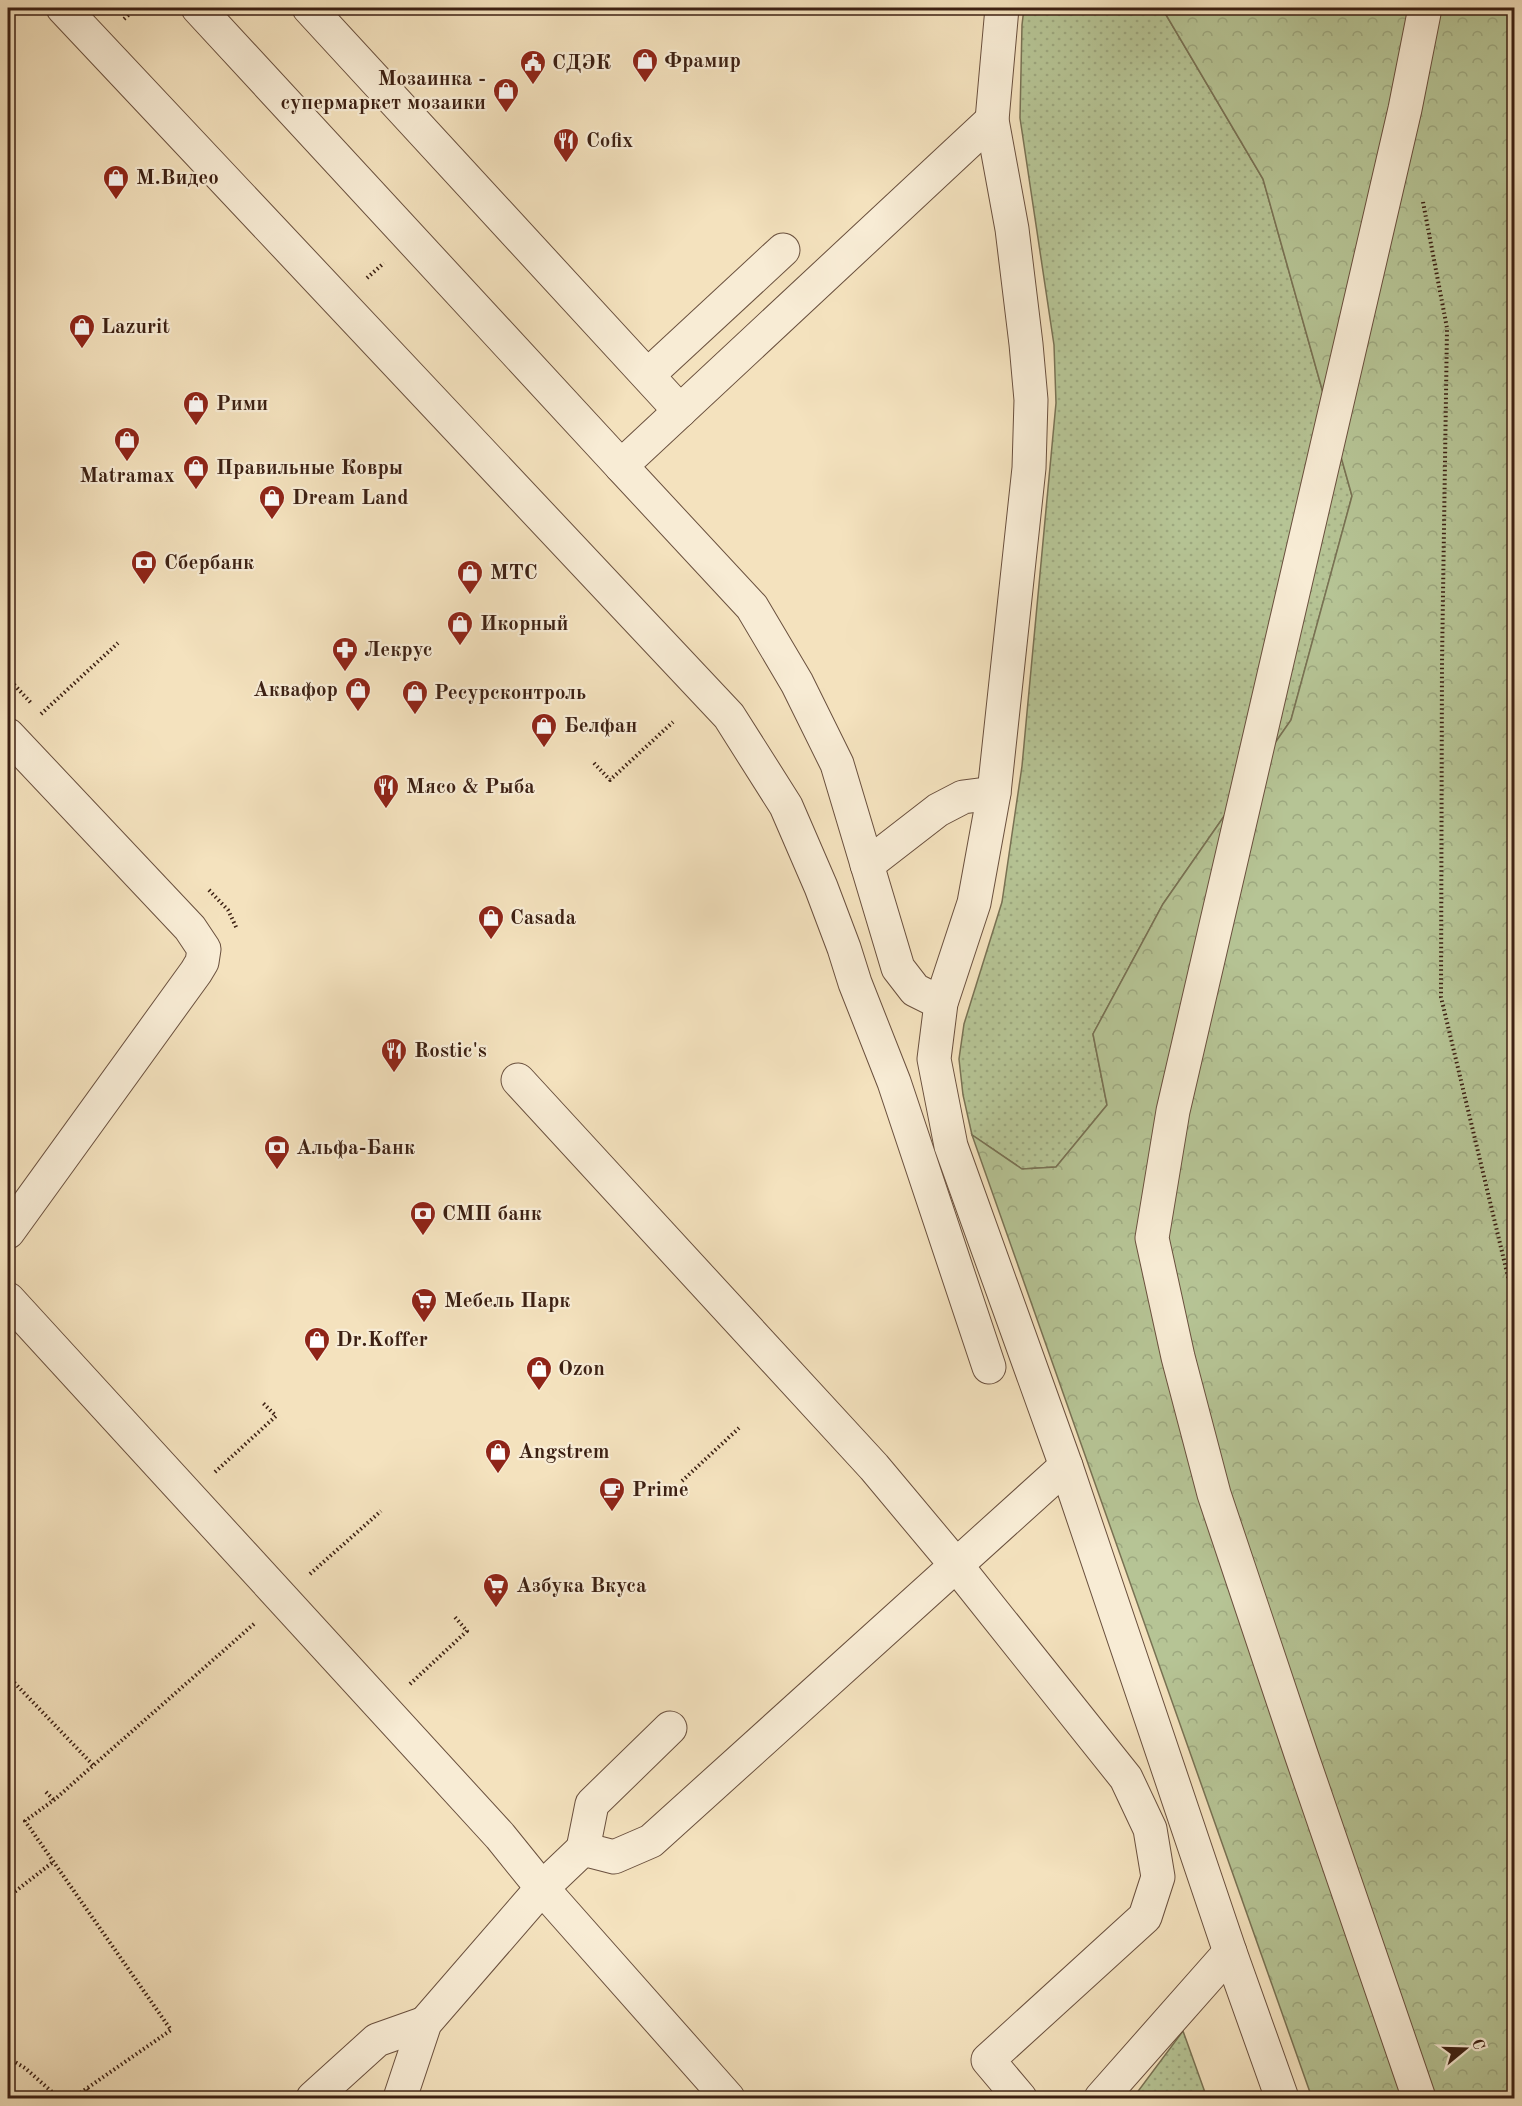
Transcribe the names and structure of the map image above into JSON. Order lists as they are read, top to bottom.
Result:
{
  "places": {
    "shop": [
      "Фрамир",
      "Мозаинка - супермаркет мозаики",
      "М.Видео",
      "Lazurit",
      "Рими",
      "Matramax",
      "Правильные Ковры",
      "Dream Land",
      "МТС",
      "Икорный",
      "Аквафор",
      "Ресурсконтроль",
      "Белфан",
      "Casada",
      "Dr.Koffer",
      "Ozon",
      "Angstrem"
    ],
    "public building": ["СДЭК"],
    "restaurant": ["Cofix", "Мясо & Рыба", "Rostic's"],
    "bank": ["Сбербанк", "Альфа-Банк", "СМП банк"],
    "pharmacy": ["Лекрус"],
    "supermarket": ["Мебель Парк", "Азбука Вкуса"],
    "cafe": ["Prime"]
  },
  "north": "right"
}
